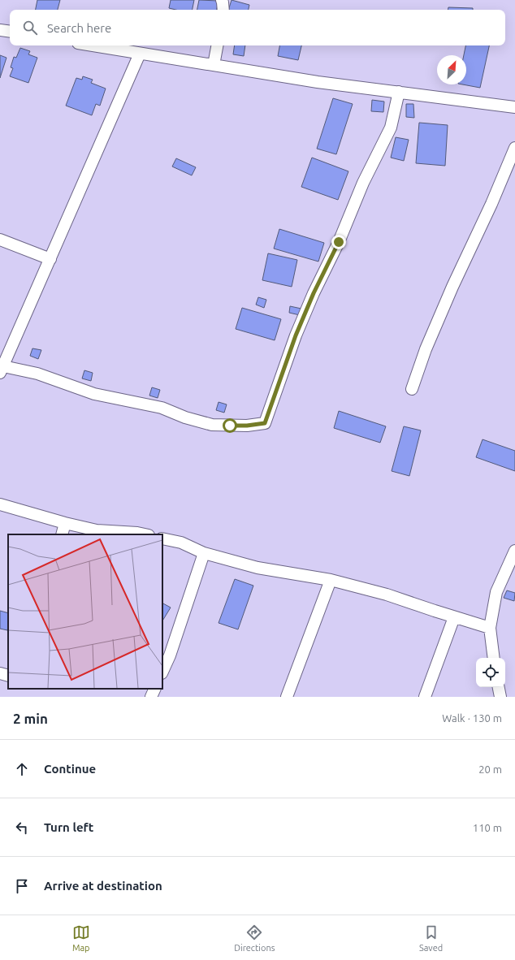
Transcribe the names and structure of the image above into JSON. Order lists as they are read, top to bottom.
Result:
{
  "north": "top right",
  "page": {
    "search": "Search here",
    "heading": ["2 min", "Walk · 130 m"],
    "list": [
      ["Continue", "20 m"],
      ["Turn left", "110 m"],
      "Arrive at destination"
    ],
    "nav": ["Map", "Directions", "Saved"]
  }
}
